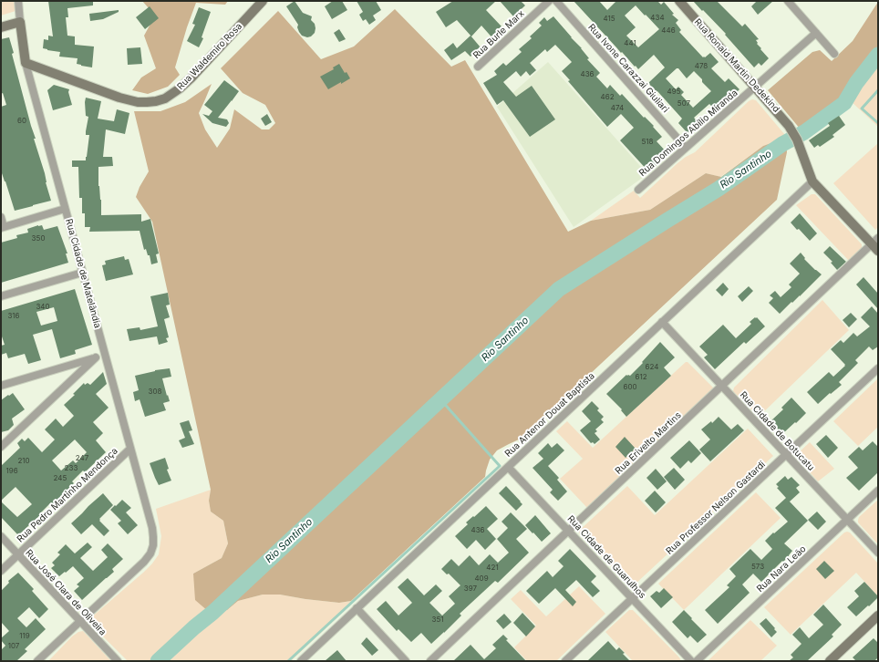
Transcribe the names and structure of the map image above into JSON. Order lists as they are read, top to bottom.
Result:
{
  "streets": {
    "street": [
      "Rua Burle Marx",
      "Rua Waldemiro Rosa",
      "Rua Ronald Martin Dedekind",
      "Rua Ivone Carazzai Giuliari",
      "Rua Domingos Abílio Miranda",
      "Rua Cidade de Matelândia",
      "Rua Antenor Douat Baptista",
      "Rua Cidade de Botucatu",
      "Rua Erivelto Martins",
      "Rua Pedro Martinho Mendonça",
      "Rua Professor Nelson Gastardi",
      "Rua Cidade de Guarulhos",
      "Rua Nara Leão",
      "Rua José Clara de Oliveira"
    ]
  },
  "crossings": [
    ["Rua Waldemiro Rosa", "Rua Cidade de Matelândia"],
    ["Rua Ronald Martin Dedekind", "Rua Domingos Abílio Miranda"],
    ["Rua Ronald Martin Dedekind", "Rua Antenor Douat Baptista"],
    ["Rua Ivone Carazzai Giuliari", "Rua Domingos Abílio Miranda"],
    ["Rua Cidade de Matelândia", "Rua Pedro Martinho Mendonça"],
    ["Rua Cidade de Matelândia", "Rua José Clara de Oliveira"],
    ["Rua Antenor Douat Baptista", "Rua Cidade de Botucatu"],
    ["Rua Antenor Douat Baptista", "Rua Cidade de Guarulhos"],
    ["Rua Cidade de Botucatu", "Rua Erivelto Martins"],
    ["Rua Cidade de Botucatu", "Rua Professor Nelson Gastardi"],
    ["Rua Cidade de Botucatu", "Rua Nara Leão"],
    ["Rua Erivelto Martins", "Rua Cidade de Guarulhos"],
    ["Rua Pedro Martinho Mendonça", "Rua José Clara de Oliveira"],
    ["Rua Professor Nelson Gastardi", "Rua Cidade de Guarulhos"]
  ],
  "water": ["Rio Santinho"],
  "house_numbers": [
    "434",
    "415",
    "446",
    "441",
    "478",
    "436",
    "495",
    "462",
    "507",
    "474",
    "60",
    "518",
    "350",
    "340",
    "316",
    "624",
    "612",
    "600",
    "308",
    "247",
    "210",
    "233",
    "196",
    "245",
    "436",
    "573",
    "421",
    "409",
    "397",
    "351",
    "119",
    "107"
  ]
}
